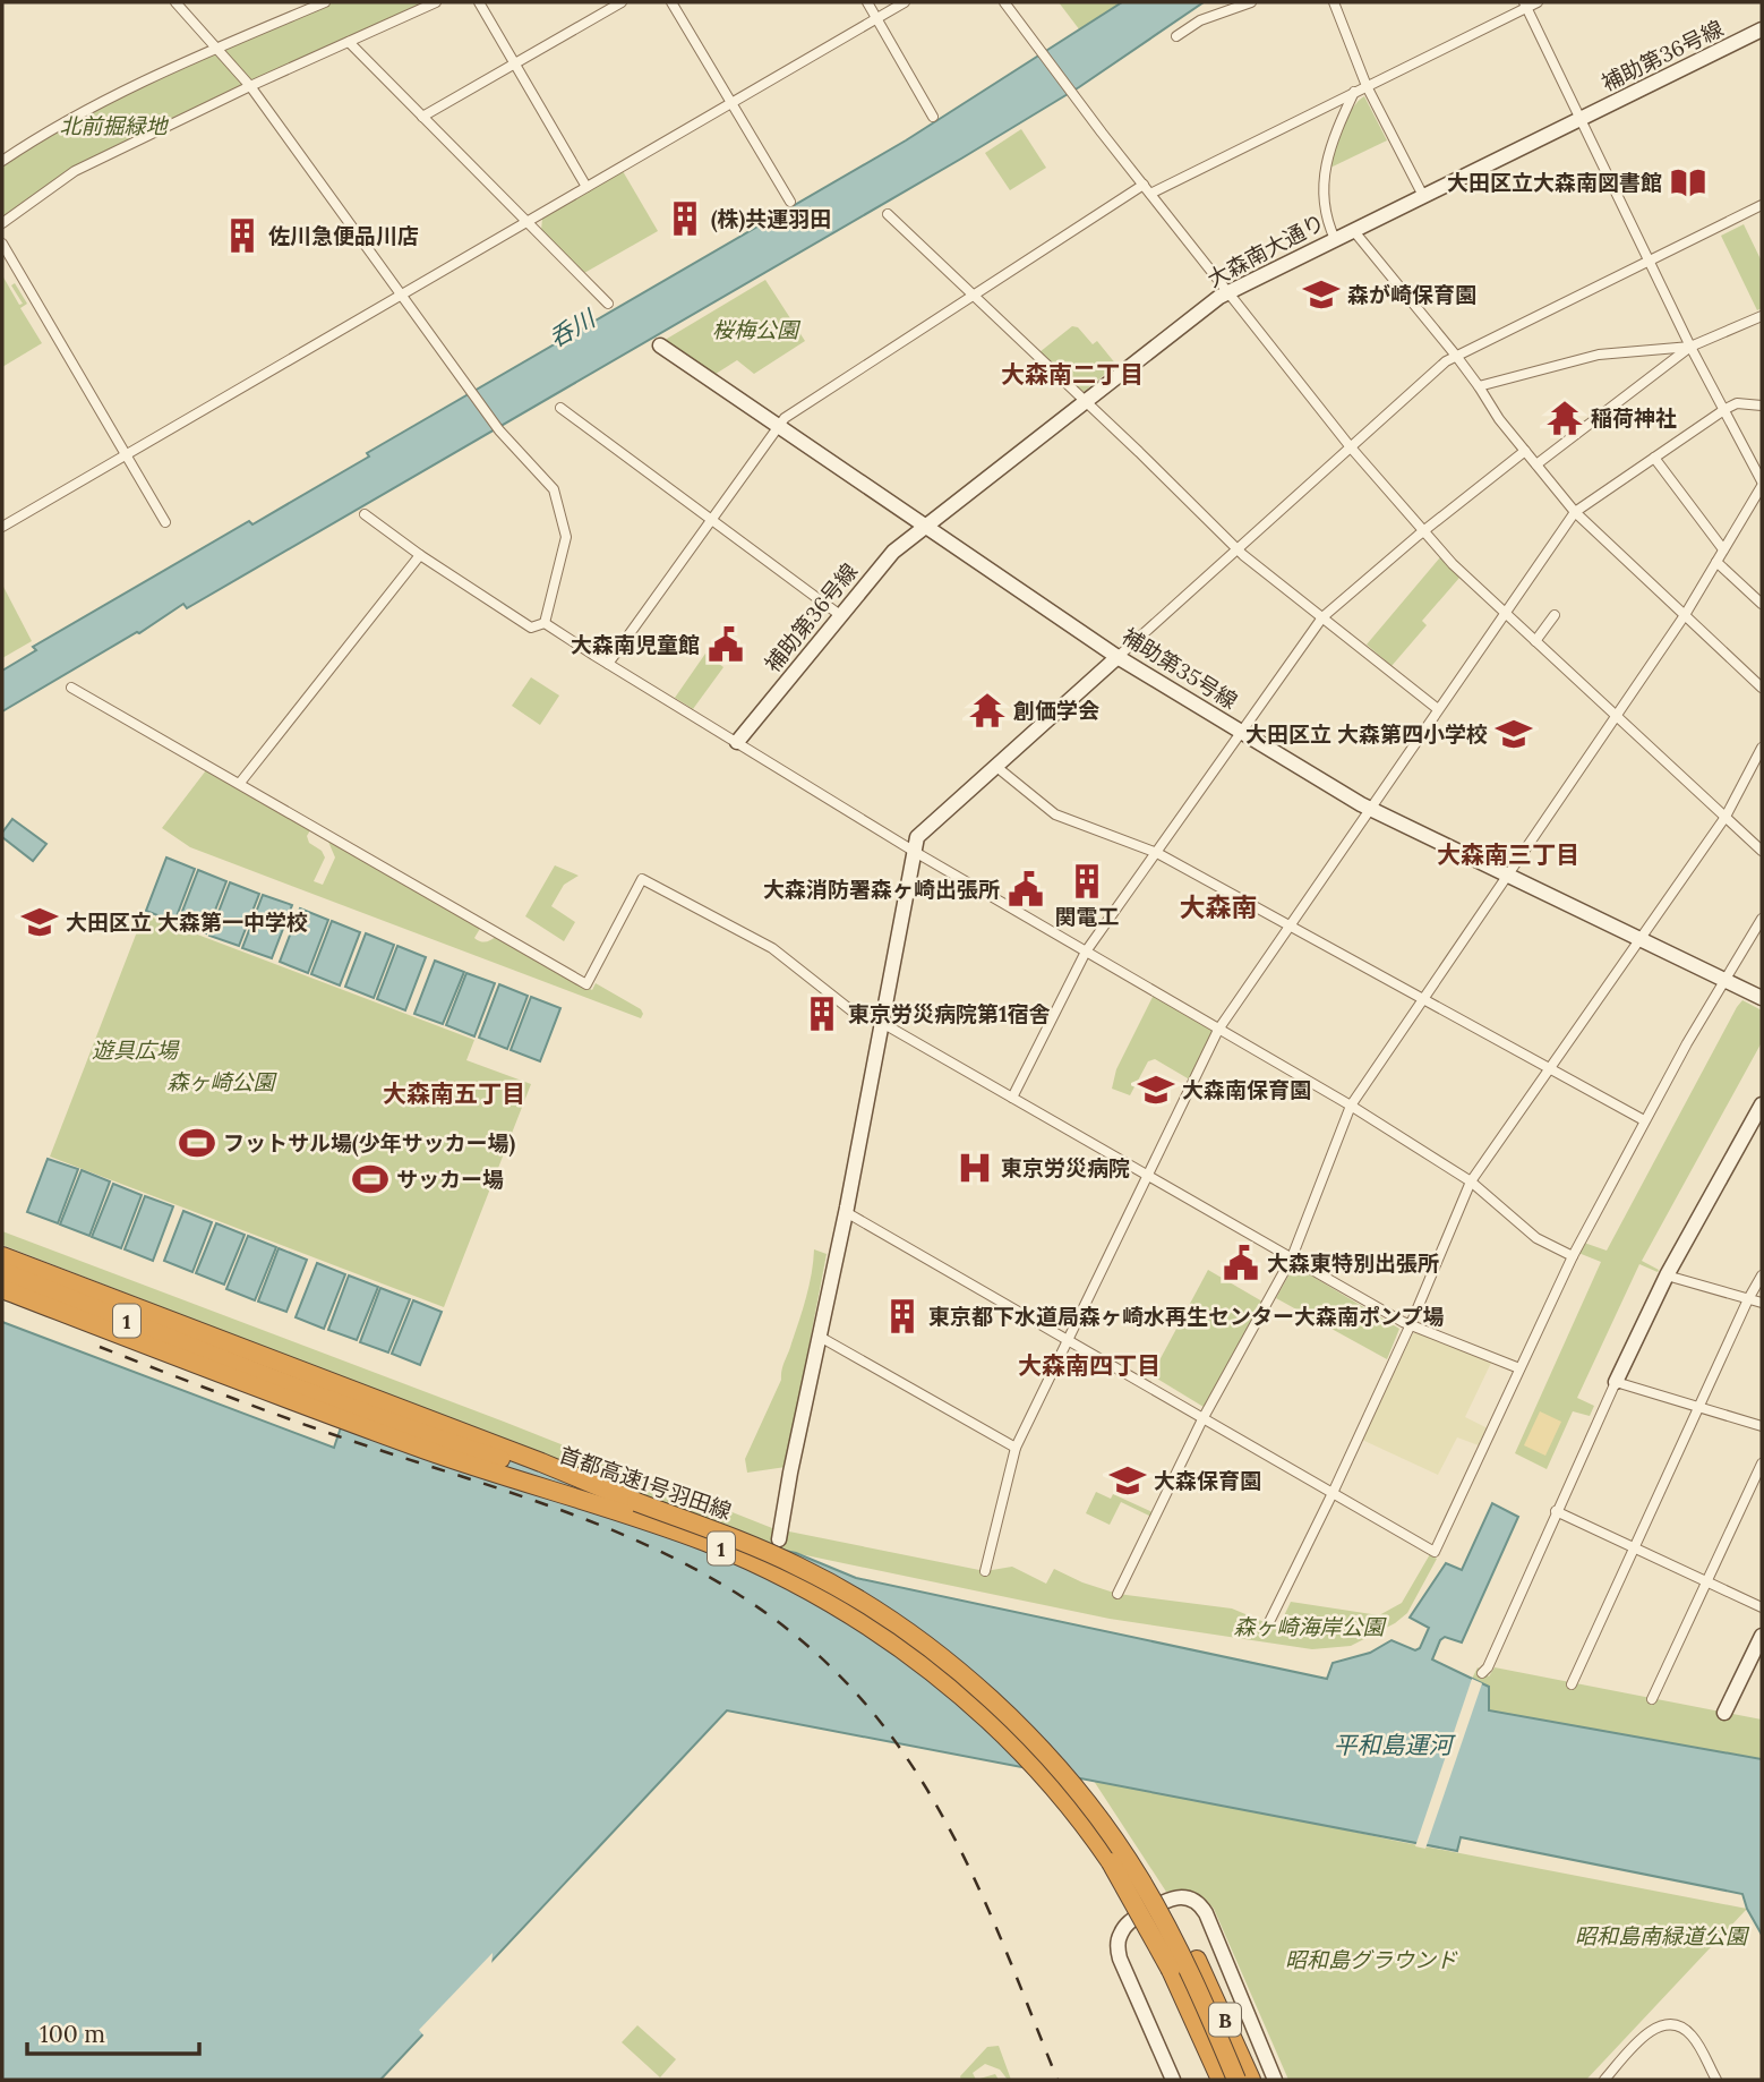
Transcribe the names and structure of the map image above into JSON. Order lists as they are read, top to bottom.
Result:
{
  "streets": {
    "highway": ["1", "首都高速1号羽田線", "B"],
    "street": ["補助第36号線", "大森南大通り", "補助第35号線"]
  },
  "crossings": [
    ["補助第36号線", "大森南大通り"],
    ["補助第36号線", "補助第35号線"],
    ["大森南大通り", "補助第35号線"],
    ["首都高速1号羽田線", "B"]
  ],
  "districts": [
    "大森南二丁目",
    "大森南三丁目",
    "大森南",
    "大森南五丁目",
    "大森南四丁目"
  ],
  "water": ["呑川", "平和島運河"],
  "parks": [
    "北前掘緑地",
    "桜梅公園",
    "遊具広場",
    "森ヶ崎公園",
    "森ヶ崎海岸公園",
    "昭和島南緑道公園",
    "昭和島グラウンド"
  ],
  "places": {
    "library": ["大田区立大森南図書館"],
    "building": [
      "(株)共運羽田",
      "佐川急便品川店",
      "関電工",
      "東京労災病院第1宿舎",
      "東京都下水道局森ヶ崎水再生センター大森南ポンプ場"
    ],
    "school or university": [
      "森が崎保育園",
      "大田区立 大森第四小学校",
      "大田区立 大森第一中学校",
      "大森南保育園",
      "大森保育園"
    ],
    "temple": ["稲荷神社", "創価学会"],
    "public building": ["大森南児童館", "大森消防署森ヶ崎出張所", "大森東特別出張所"],
    "sports": ["フットサル場(少年サッカー場)", "サッカー場"],
    "hospital": ["東京労災病院"]
  },
  "scale_bar": "100 m"
}
